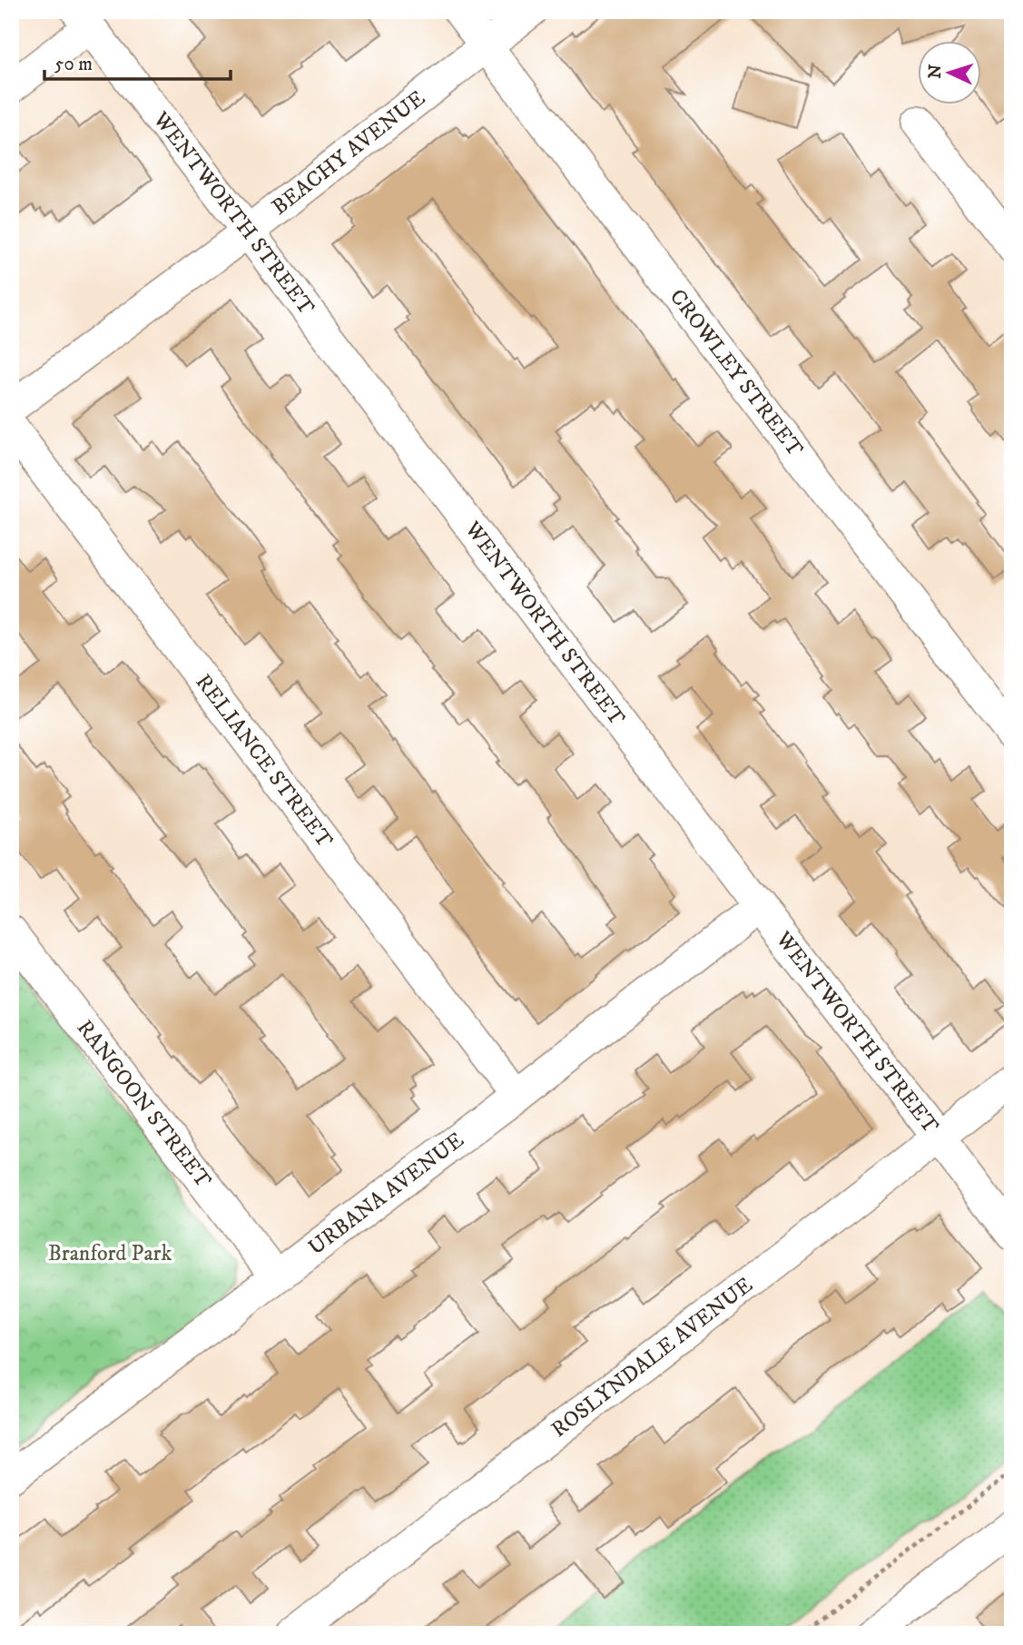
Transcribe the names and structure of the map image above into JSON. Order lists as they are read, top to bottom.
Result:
{
  "streets": {
    "street": [
      "BEACHY AVENUE",
      "WENTWORTH STREET",
      "CROWLEY STREET",
      "RELIANCE STREET",
      "RANGOON STREET",
      "URBANA AVENUE",
      "ROSLYNDALE AVENUE"
    ]
  },
  "crossings": [
    ["BEACHY AVENUE", "WENTWORTH STREET"],
    ["BEACHY AVENUE", "CROWLEY STREET"],
    ["WENTWORTH STREET", "URBANA AVENUE"],
    ["WENTWORTH STREET", "ROSLYNDALE AVENUE"],
    ["RELIANCE STREET", "URBANA AVENUE"],
    ["RANGOON STREET", "URBANA AVENUE"]
  ],
  "parks": ["Branford Park"],
  "scale_bar": "50 m",
  "north": "left"
}
